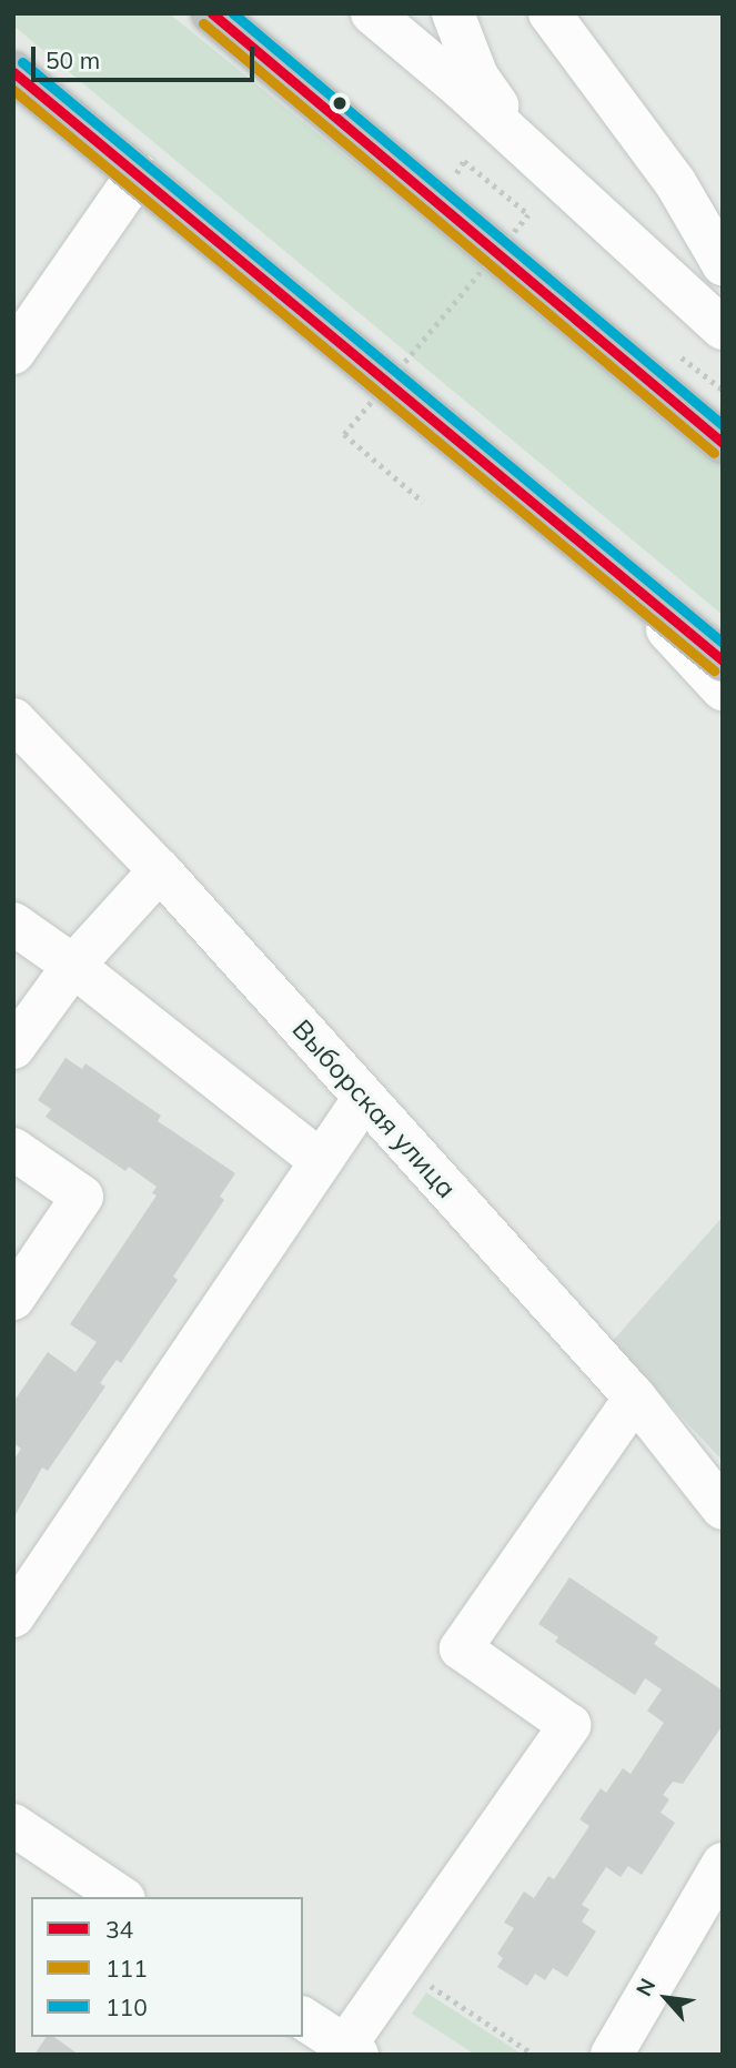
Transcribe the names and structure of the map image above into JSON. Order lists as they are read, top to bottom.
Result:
{
  "streets": {
    "street": ["Выборская улица"]
  },
  "lines": ["transit line 34", "transit line 110", "transit line 111"],
  "legend": ["34", "111", "110"],
  "scale_bar": "50 m",
  "north": "top left"
}
